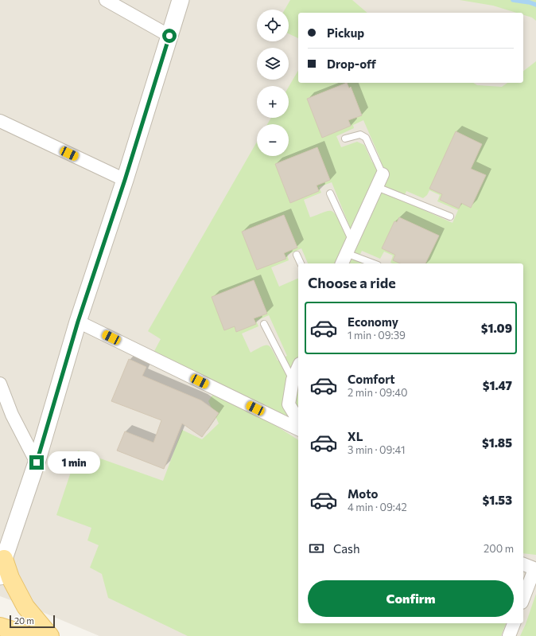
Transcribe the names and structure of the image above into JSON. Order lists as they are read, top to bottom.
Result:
{
  "scale_bar": "20 m",
  "page": {
    "map_buttons": ["+", "−"],
    "banner": ["Pickup", "Drop-off"],
    "heading": "Choose a ride",
    "list": [
      {
        "name": "Economy",
        "note": "1 min · 09:39",
        "value": "$1.09"
      },
      {
        "name": "Comfort",
        "note": "2 min · 09:40",
        "value": "$1.47"
      },
      {
        "name": "XL",
        "note": "3 min · 09:41",
        "value": "$1.85"
      },
      {
        "name": "Moto",
        "note": "4 min · 09:42",
        "value": "$1.53"
      }
    ],
    "bubble": "1 min",
    "pay": ["Cash", "200 m"],
    "buttons": "Confirm",
    "scale": "20 m"
  }
}
